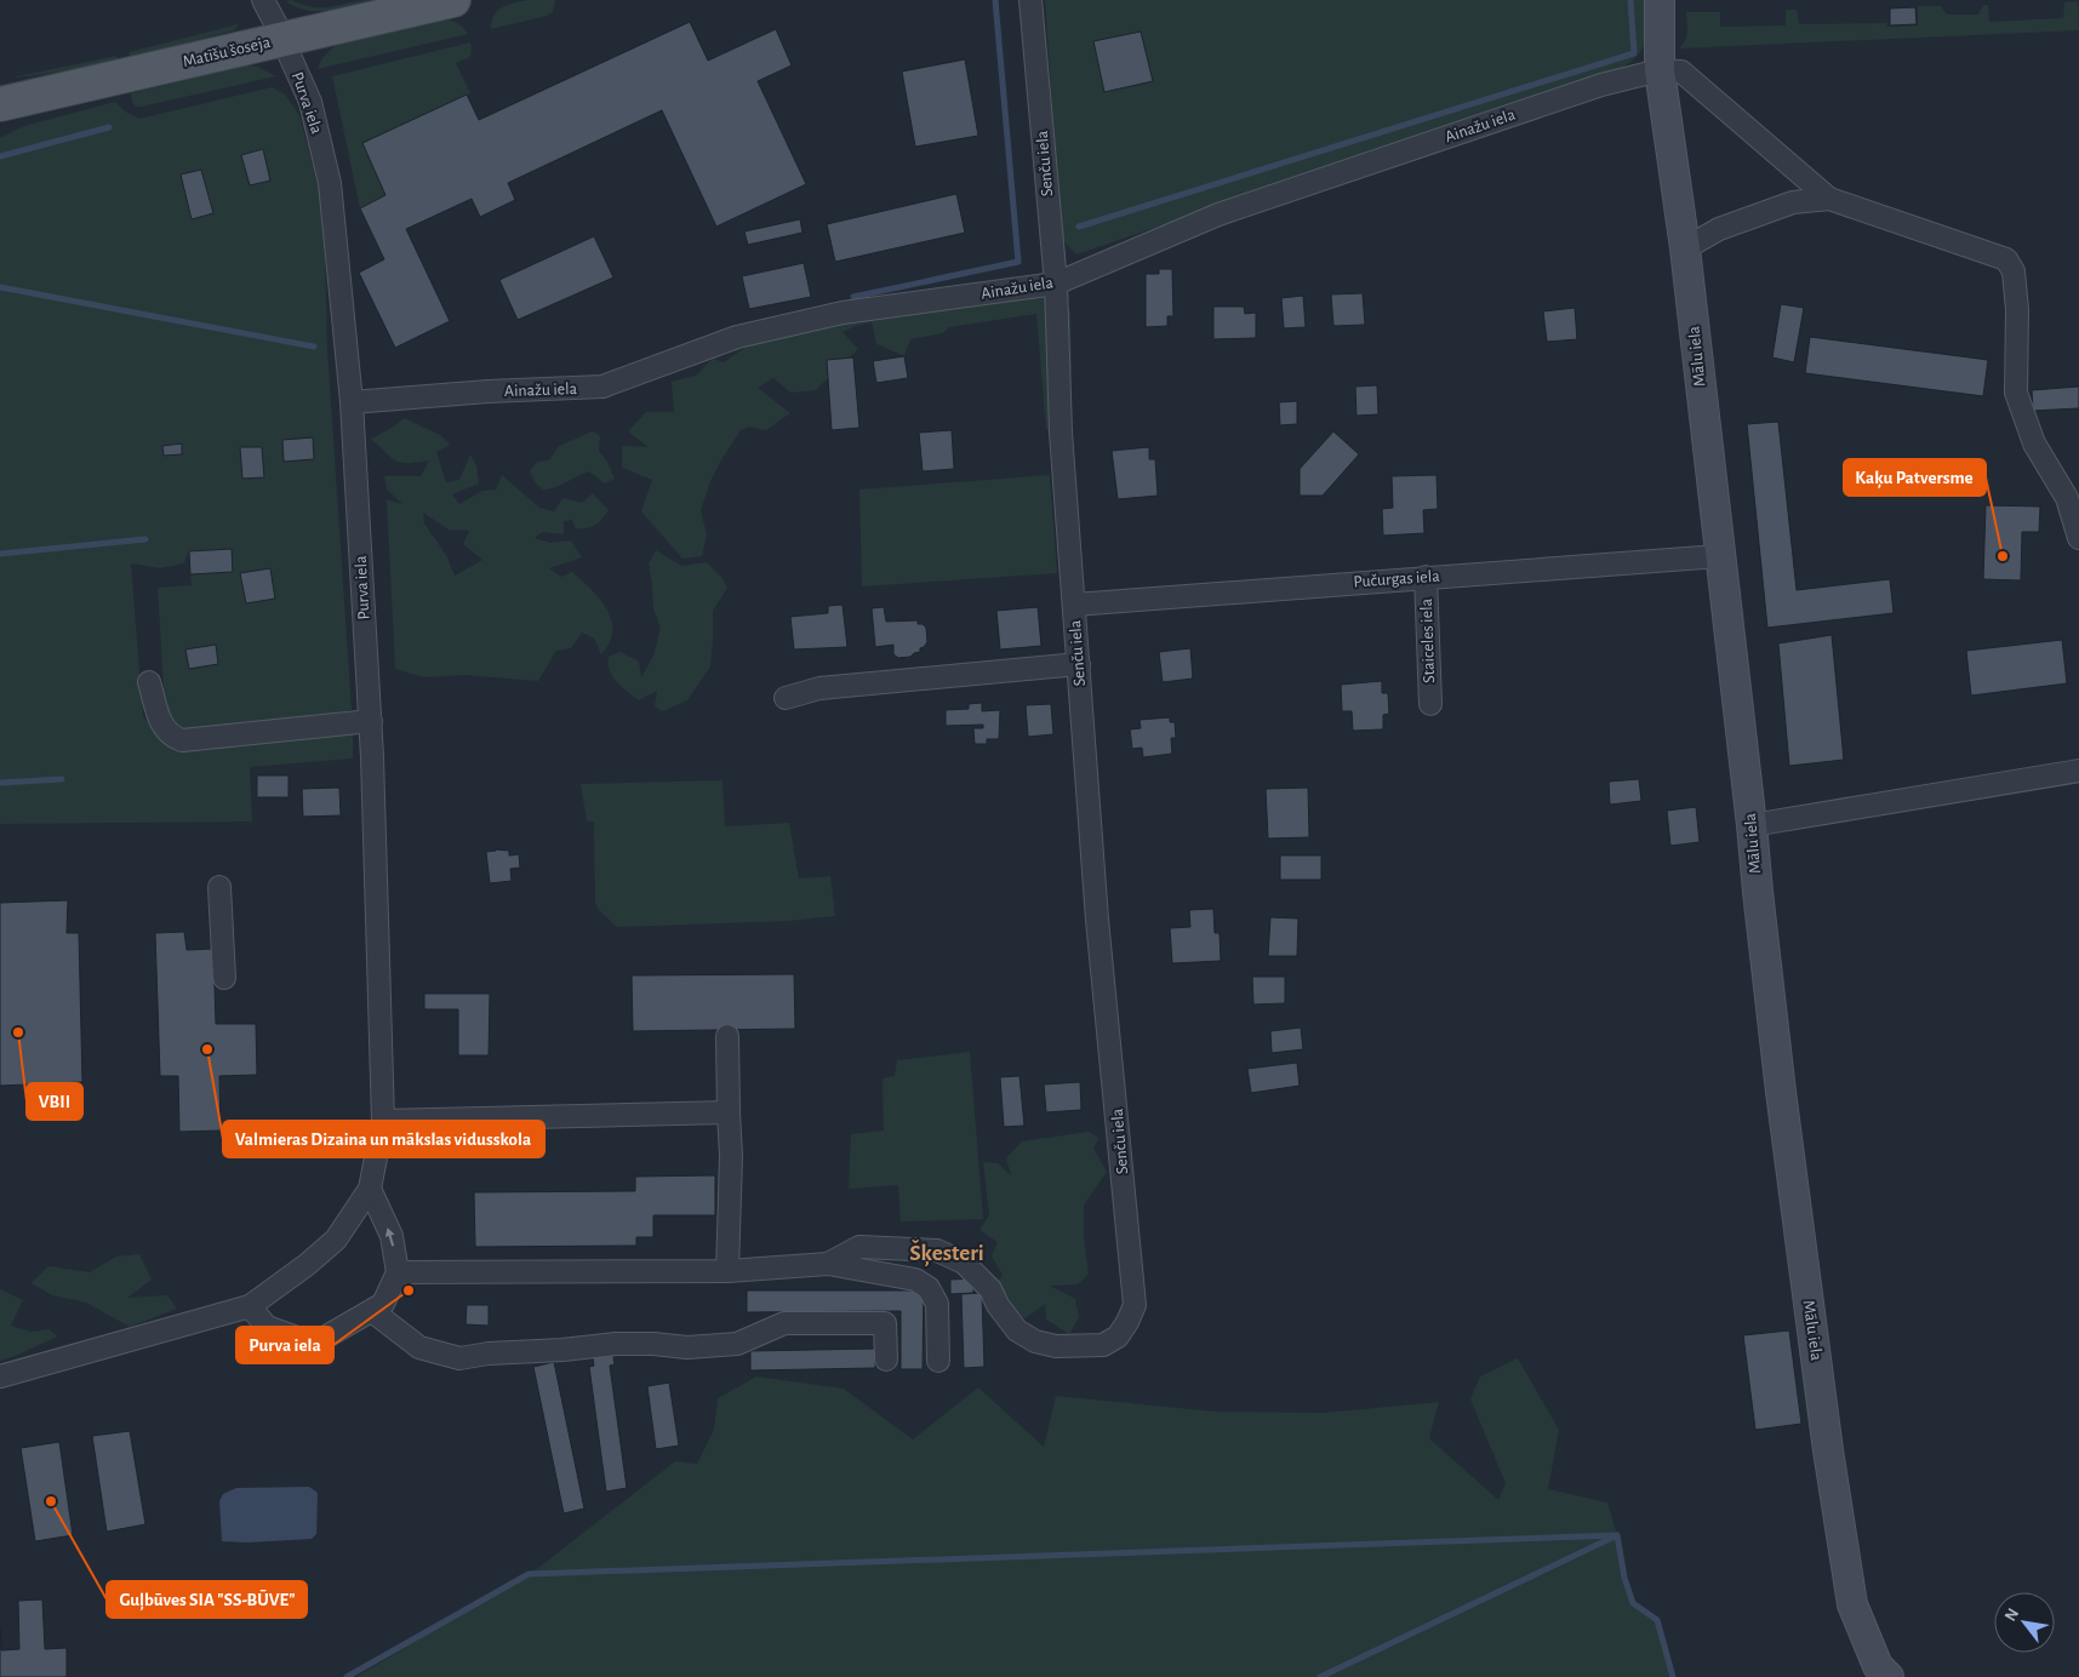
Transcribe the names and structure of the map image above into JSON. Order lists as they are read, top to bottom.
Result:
{
  "streets": {
    "main road": ["Matīšu šoseja"],
    "street": [
      "Purva iela",
      "Ainažu iela",
      "Senču iela",
      "Mālu iela",
      "Pučurgas iela",
      "Staiceles iela"
    ]
  },
  "crossings": [
    ["Matīšu šoseja", "Purva iela"],
    ["Purva iela", "Ainažu iela"],
    ["Ainažu iela", "Senču iela"],
    ["Ainažu iela", "Mālu iela"],
    ["Senču iela", "Pučurgas iela"],
    ["Mālu iela", "Pučurgas iela"],
    ["Pučurgas iela", "Staiceles iela"]
  ],
  "districts": ["Šķesteri"],
  "places": [
    "Kaķu Patversme",
    "VBII",
    "Valmieras Dizaina un mākslas vidusskola",
    "Purva iela",
    "Guļbūves SIA \"SS-BŪVE\""
  ],
  "north": "top left"
}
